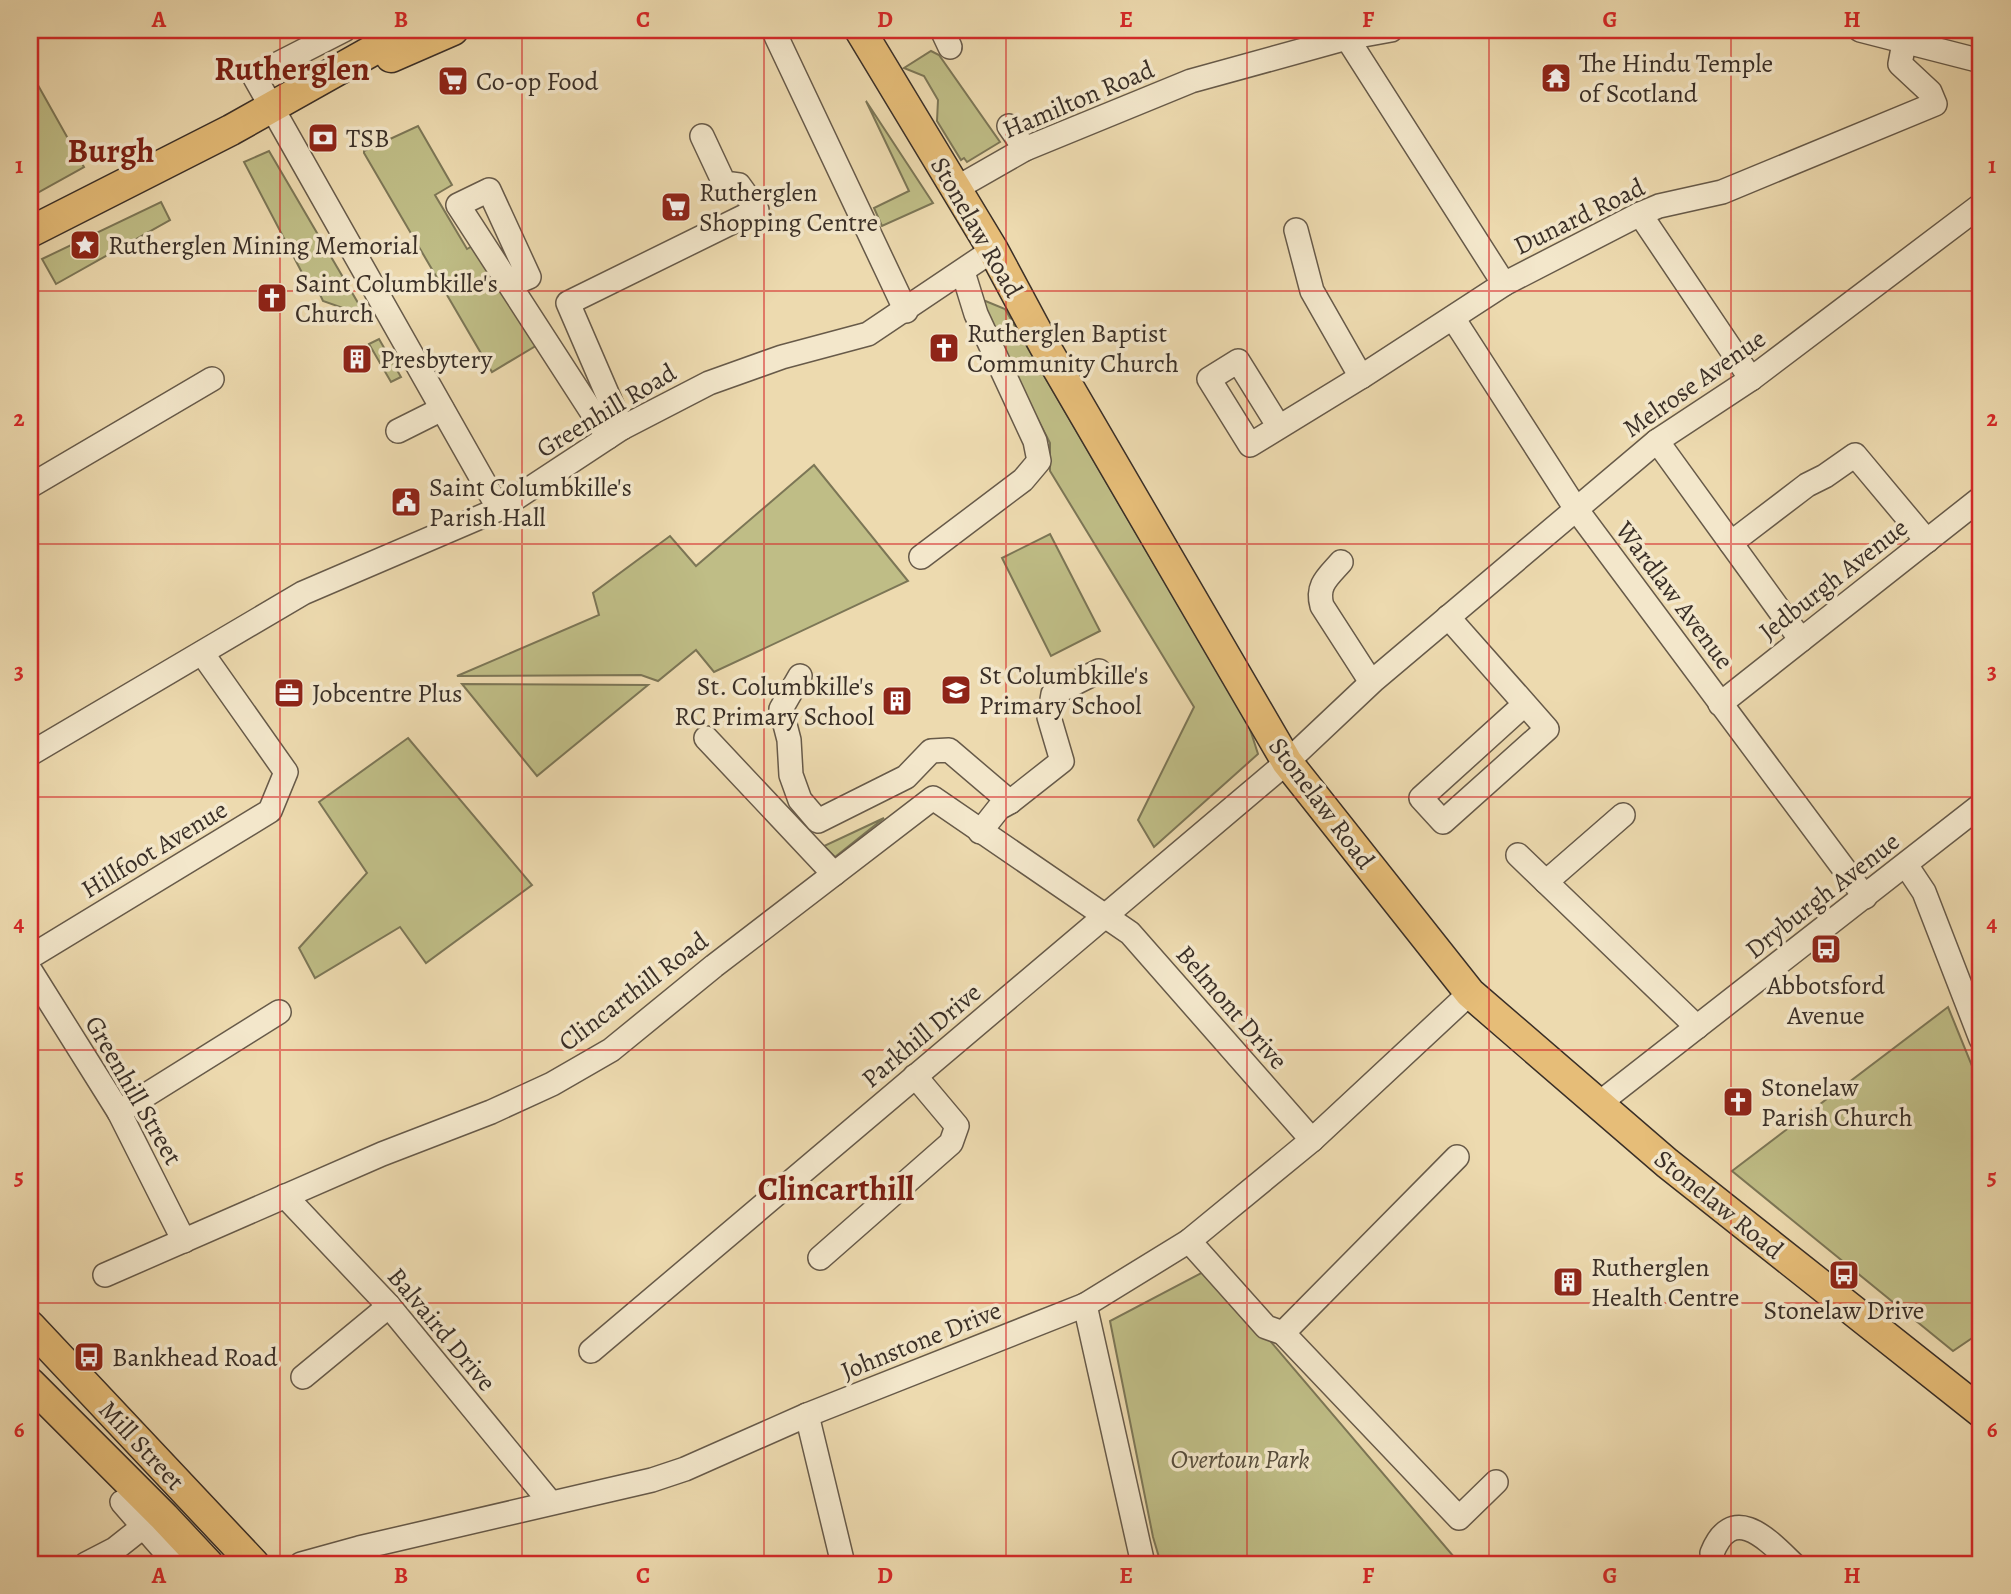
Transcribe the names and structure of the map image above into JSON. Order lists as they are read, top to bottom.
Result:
{
  "streets": {
    "main road": ["Stonelaw Road", "Mill Street"],
    "street": [
      "Hamilton Road",
      "Dunard Road",
      "Melrose Avenue",
      "Greenhill Road",
      "Jedburgh Avenue",
      "Wardlaw Avenue",
      "Hillfoot Avenue",
      "Dryburgh Avenue",
      "Clincarthill Road",
      "Belmont Drive",
      "Parkhill Drive",
      "Greenhill Street",
      "Balvaird Drive",
      "Johnstone Drive"
    ]
  },
  "crossings": [
    ["Hamilton Road", "Stonelaw Road"],
    ["Dunard Road", "Wardlaw Avenue"],
    ["Stonelaw Road", "Melrose Avenue"],
    ["Stonelaw Road", "Greenhill Road"],
    ["Stonelaw Road", "Dryburgh Avenue"],
    ["Stonelaw Road", "Parkhill Drive"],
    ["Stonelaw Road", "Johnstone Drive"],
    ["Melrose Avenue", "Wardlaw Avenue"],
    ["Melrose Avenue", "Parkhill Drive"],
    ["Greenhill Road", "Hillfoot Avenue"],
    ["Jedburgh Avenue", "Wardlaw Avenue"],
    ["Wardlaw Avenue", "Dryburgh Avenue"],
    ["Clincarthill Road", "Belmont Drive"],
    ["Clincarthill Road", "Parkhill Drive"],
    ["Clincarthill Road", "Greenhill Street"],
    ["Clincarthill Road", "Balvaird Drive"],
    ["Belmont Drive", "Parkhill Drive"],
    ["Belmont Drive", "Johnstone Drive"],
    ["Balvaird Drive", "Johnstone Drive"]
  ],
  "districts": ["Rutherglen", "Burgh", "Clincarthill"],
  "parks": ["Overtoun Park"],
  "places": {
    "temple": ["The Hindu Temple of Scotland"],
    "supermarket": ["Co-op Food", "Rutherglen Shopping Centre"],
    "bank": ["TSB"],
    "place": ["Rutherglen Mining Memorial"],
    "church": ["Saint Columbkille's Church", "Rutherglen Baptist Community Church", "Stonelaw Parish Church"],
    "building": ["Presbytery", "St. Columbkille's RC Primary School", "Rutherglen Health Centre"],
    "public building": ["Saint Columbkille's Parish Hall"],
    "school or university": ["St Columbkille's Primary School"],
    "office": ["Jobcentre Plus"],
    "bus stop": ["Abbotsford Avenue", "Stonelaw Drive", "Bankhead Road"]
  },
  "grid": {
    "columns": [
      "A",
      "B",
      "C",
      "D",
      "E",
      "F",
      "G",
      "H"
    ],
    "rows": [
      "1",
      "2",
      "3",
      "4",
      "5",
      "6"
    ]
  }
}
